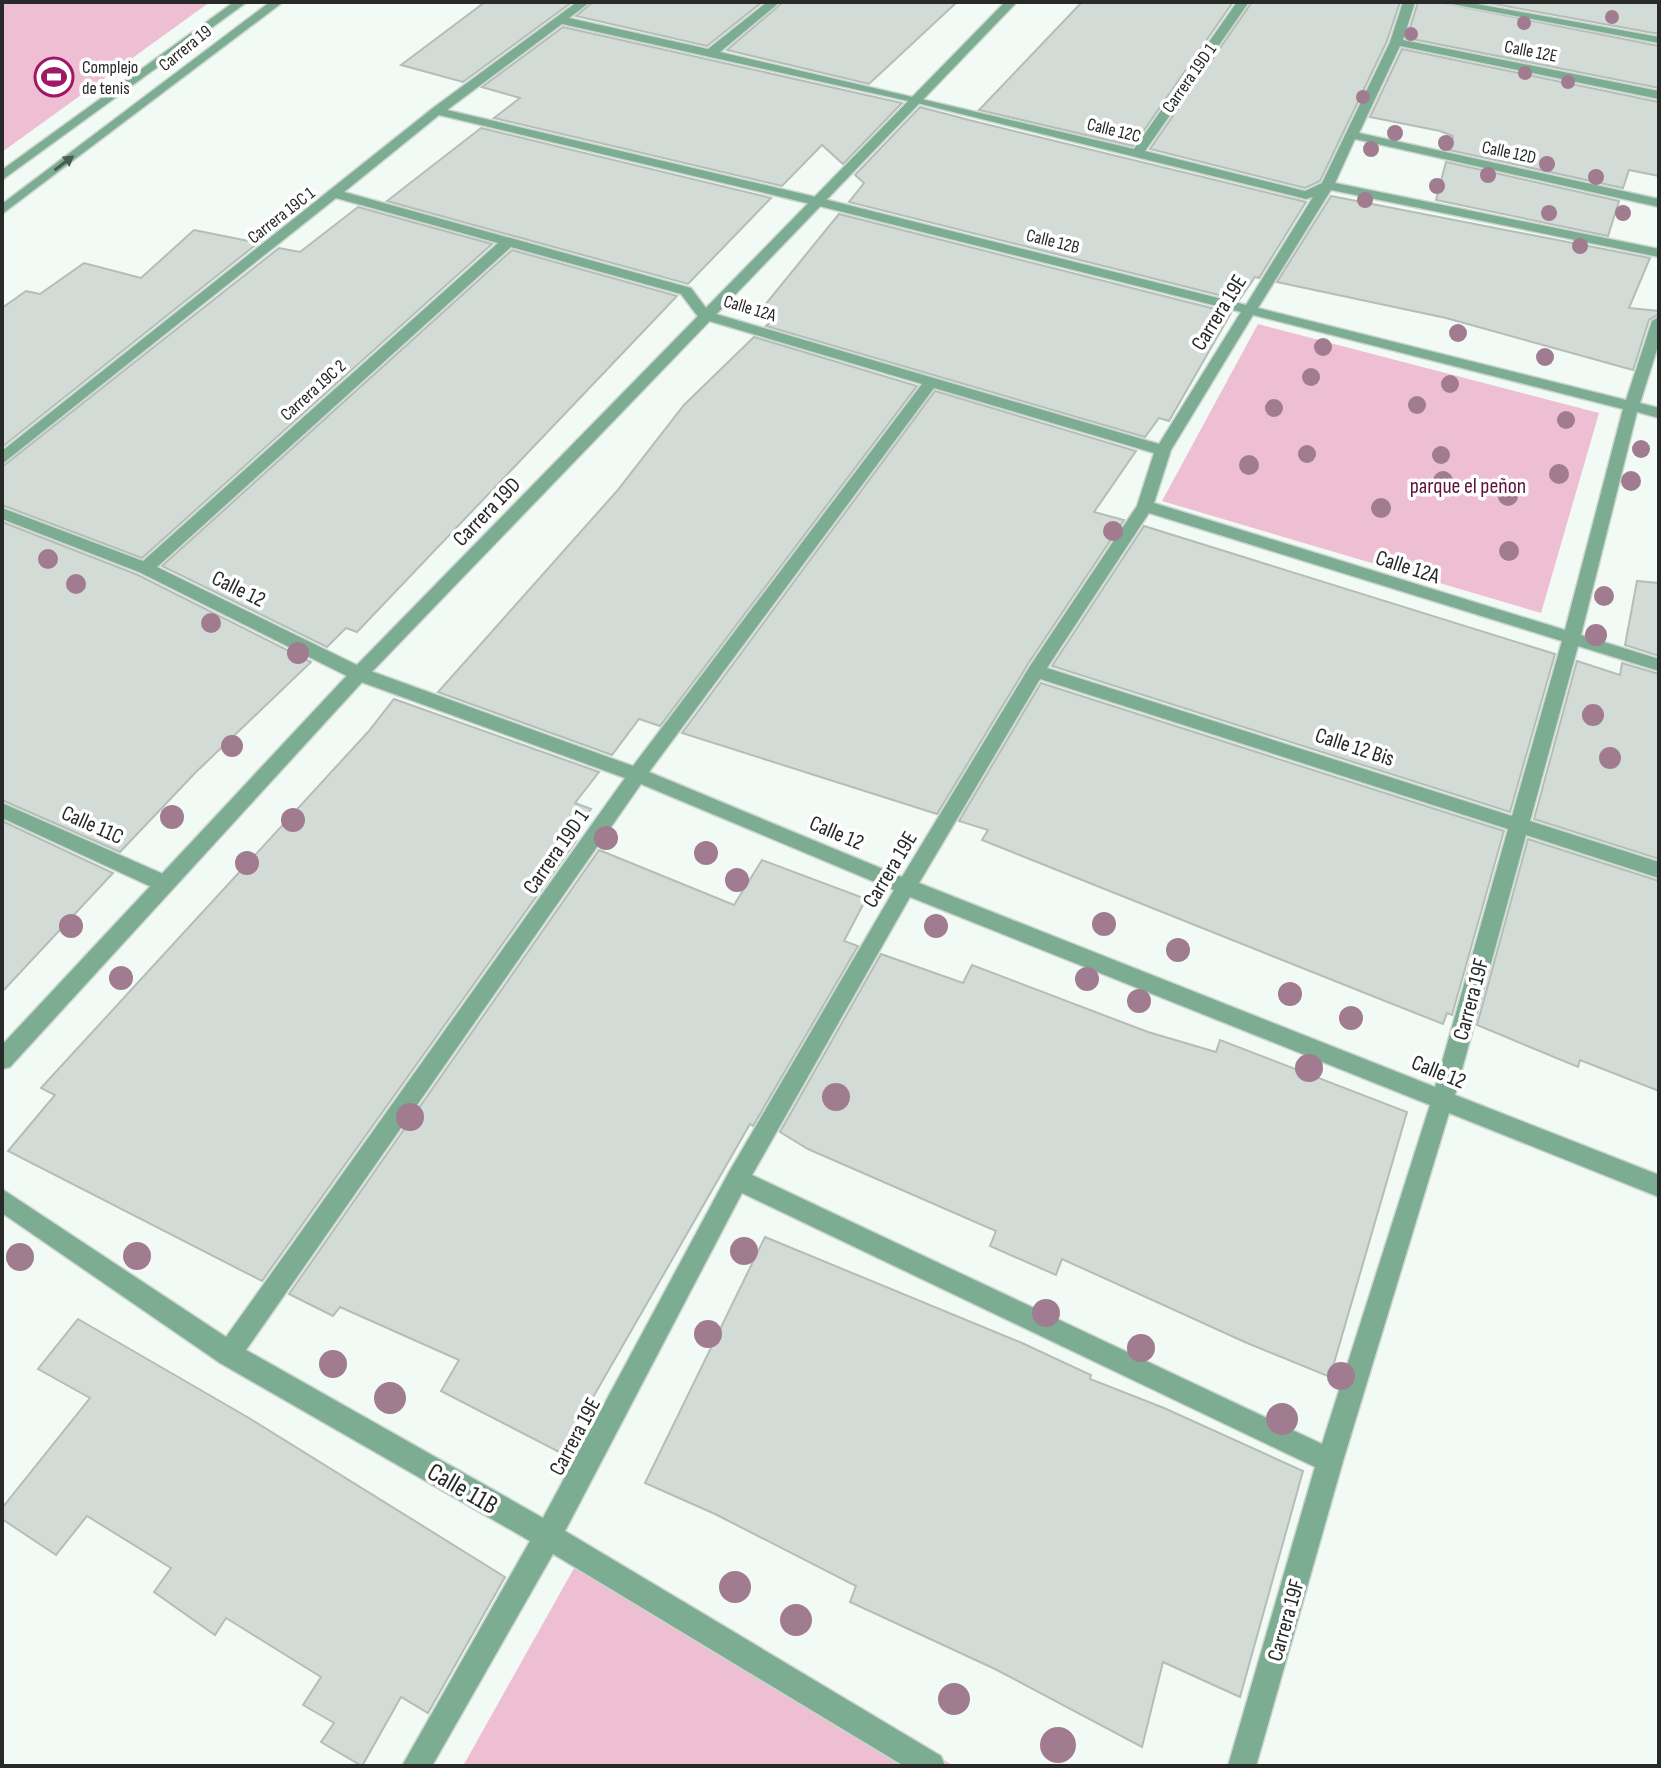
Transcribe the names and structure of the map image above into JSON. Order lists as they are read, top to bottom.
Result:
{
  "streets": {
    "street": [
      "Carrera 19",
      "Calle 12E",
      "Carrera 19D 1",
      "Calle 12C",
      "Calle 12D",
      "Carrera 19C 1",
      "Calle 12B",
      "Calle 12A",
      "Carrera 19E",
      "Carrera 19C 2",
      "Carrera 19D",
      "Calle 12",
      "Calle 12 Bis",
      "Calle 11C",
      "Carrera 19F",
      "Calle 11B"
    ]
  },
  "crossings": [
    ["Calle 12E", "Carrera 19E"],
    ["Carrera 19D 1", "Calle 12C"],
    ["Carrera 19D 1", "Calle 12A"],
    ["Carrera 19D 1", "Calle 12"],
    ["Carrera 19D 1", "Calle 11B"],
    ["Calle 12C", "Carrera 19C 1"],
    ["Calle 12C", "Carrera 19E"],
    ["Calle 12C", "Carrera 19D"],
    ["Calle 12D", "Carrera 19E"],
    ["Carrera 19C 1", "Calle 12B"],
    ["Carrera 19C 1", "Calle 12A"],
    ["Calle 12B", "Carrera 19E"],
    ["Calle 12B", "Carrera 19D"],
    ["Calle 12B", "Carrera 19F"],
    ["Calle 12A", "Carrera 19E"],
    ["Calle 12A", "Carrera 19C 2"],
    ["Calle 12A", "Carrera 19D"],
    ["Calle 12A", "Carrera 19F"],
    ["Carrera 19E", "Calle 12"],
    ["Carrera 19E", "Calle 12 Bis"],
    ["Carrera 19E", "Calle 11B"],
    ["Carrera 19C 2", "Calle 12"],
    ["Carrera 19D", "Calle 12"],
    ["Carrera 19D", "Calle 11C"],
    ["Calle 12", "Carrera 19F"],
    ["Calle 12 Bis", "Carrera 19F"]
  ],
  "parks": ["parque el peñon"],
  "places": {
    "sports": ["Complejo de tenis"]
  }
}
